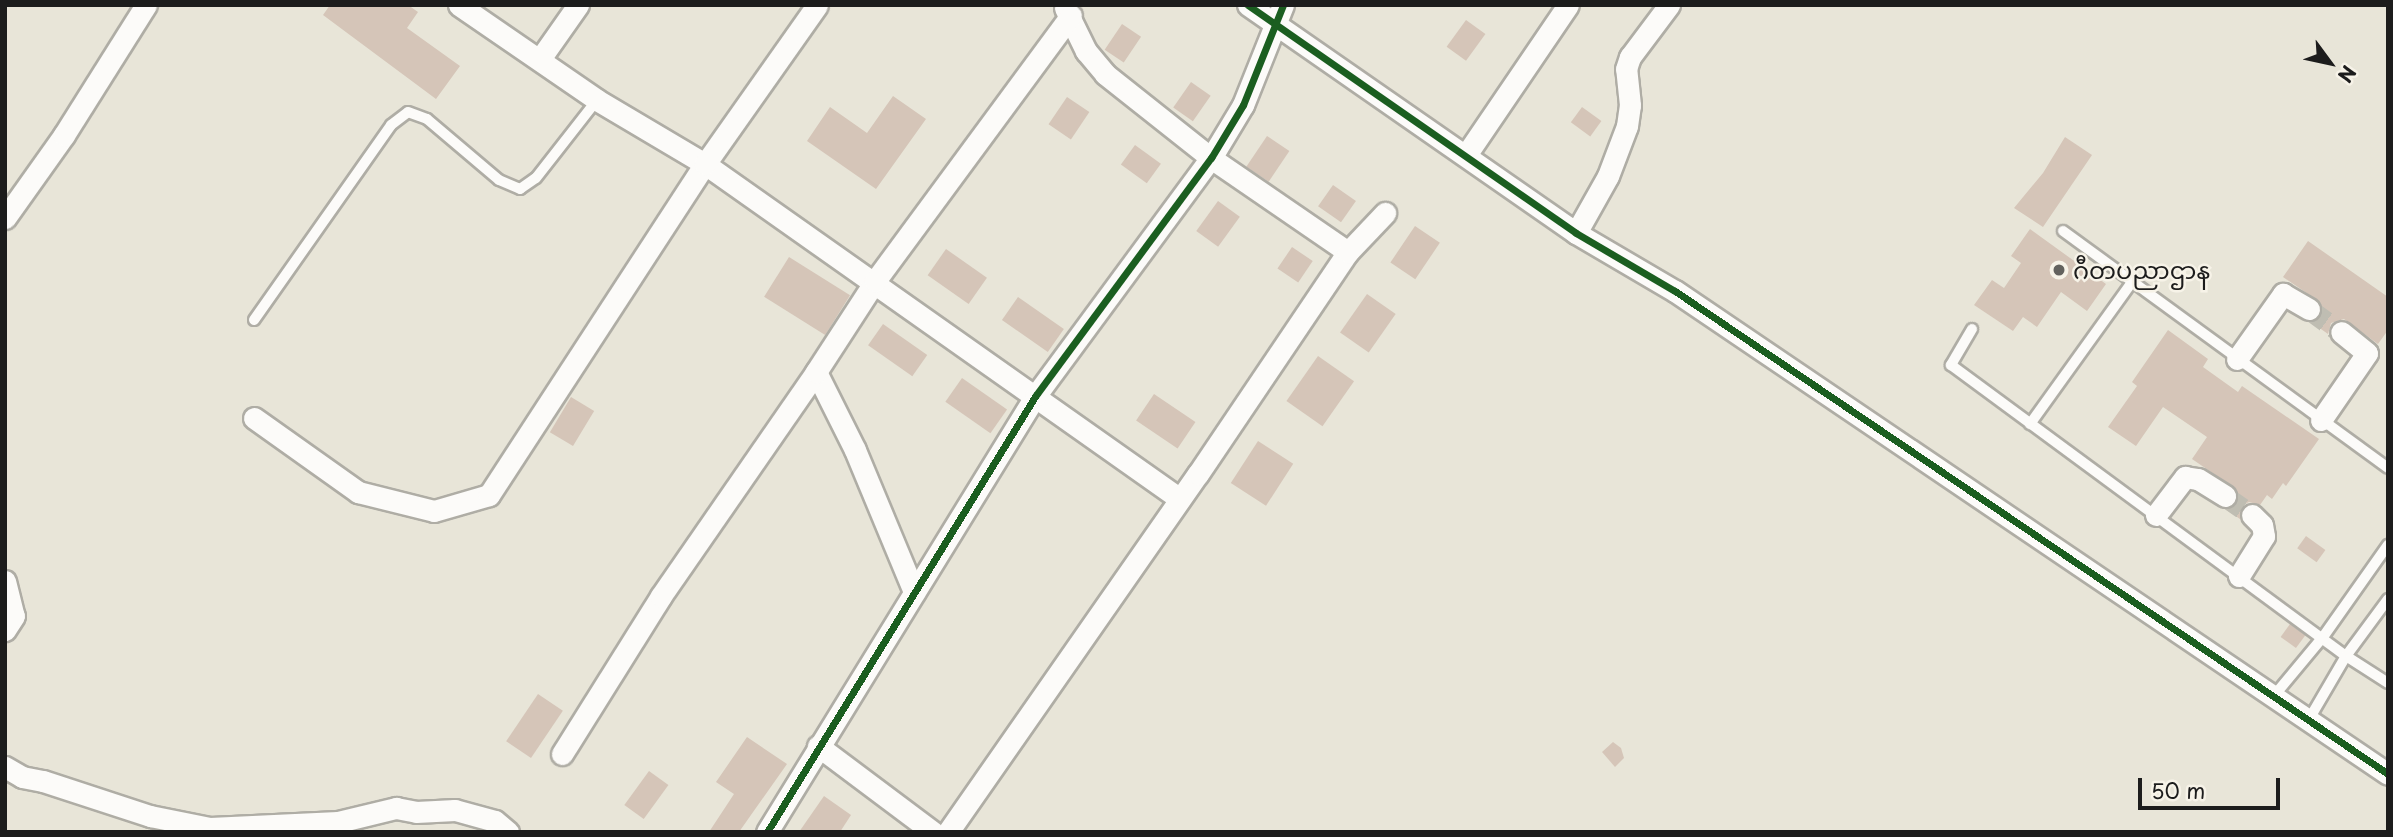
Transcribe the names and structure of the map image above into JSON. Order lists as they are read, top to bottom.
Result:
{
  "places": ["ဂီတပညာဌာန"],
  "scale_bar": "50 m",
  "north": "bottom right"
}
